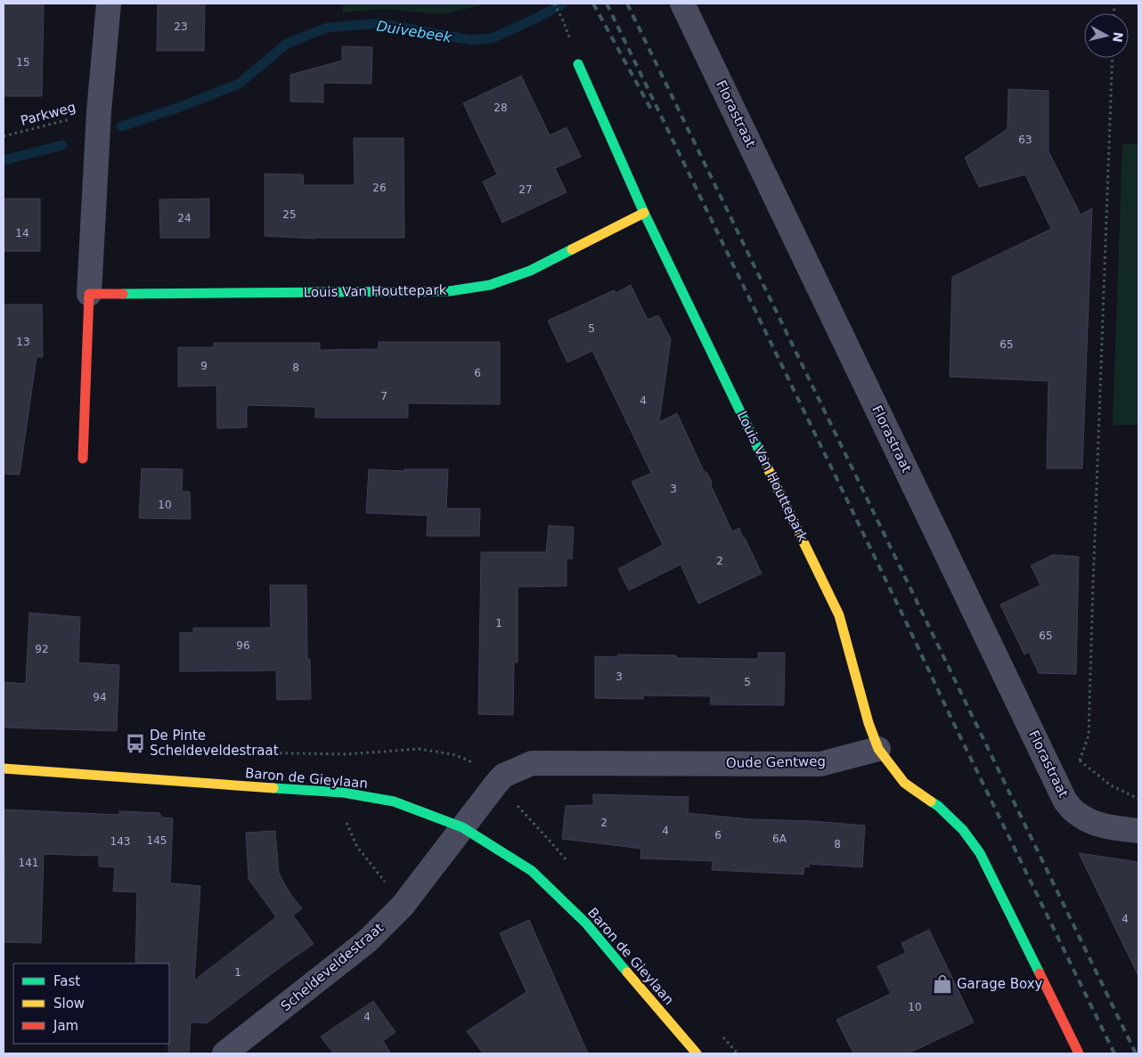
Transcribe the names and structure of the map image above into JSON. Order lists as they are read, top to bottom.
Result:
{
  "streets": {
    "street": [
      "Florastraat",
      "Louis Van Houttepark",
      "Oude Gentweg",
      "Baron de Gieylaan",
      "Scheldeveldestraat"
    ],
    "path": ["Parkweg"]
  },
  "crossings": [
    ["Louis Van Houttepark", "Oude Gentweg"],
    ["Oude Gentweg", "Baron de Gieylaan"],
    ["Oude Gentweg", "Scheldeveldestraat"],
    ["Baron de Gieylaan", "Scheldeveldestraat"]
  ],
  "water": ["Duivebeek"],
  "places": {
    "bus stop": ["De Pinte Scheldeveldestraat"],
    "shop": ["Garage Boxy"]
  },
  "house_numbers": [
    "23",
    "15",
    "28",
    "63",
    "26",
    "27",
    "25",
    "24",
    "14",
    "5",
    "13",
    "65",
    "9",
    "8",
    "6",
    "7",
    "4",
    "3",
    "10",
    "2",
    "1",
    "65",
    "96",
    "92",
    "3",
    "5",
    "94",
    "2",
    "4",
    "6",
    "6A",
    "145",
    "143",
    "8",
    "141",
    "4",
    "1",
    "10",
    "4"
  ],
  "legend": ["Fast", "Slow", "Jam"],
  "north": "right"
}
